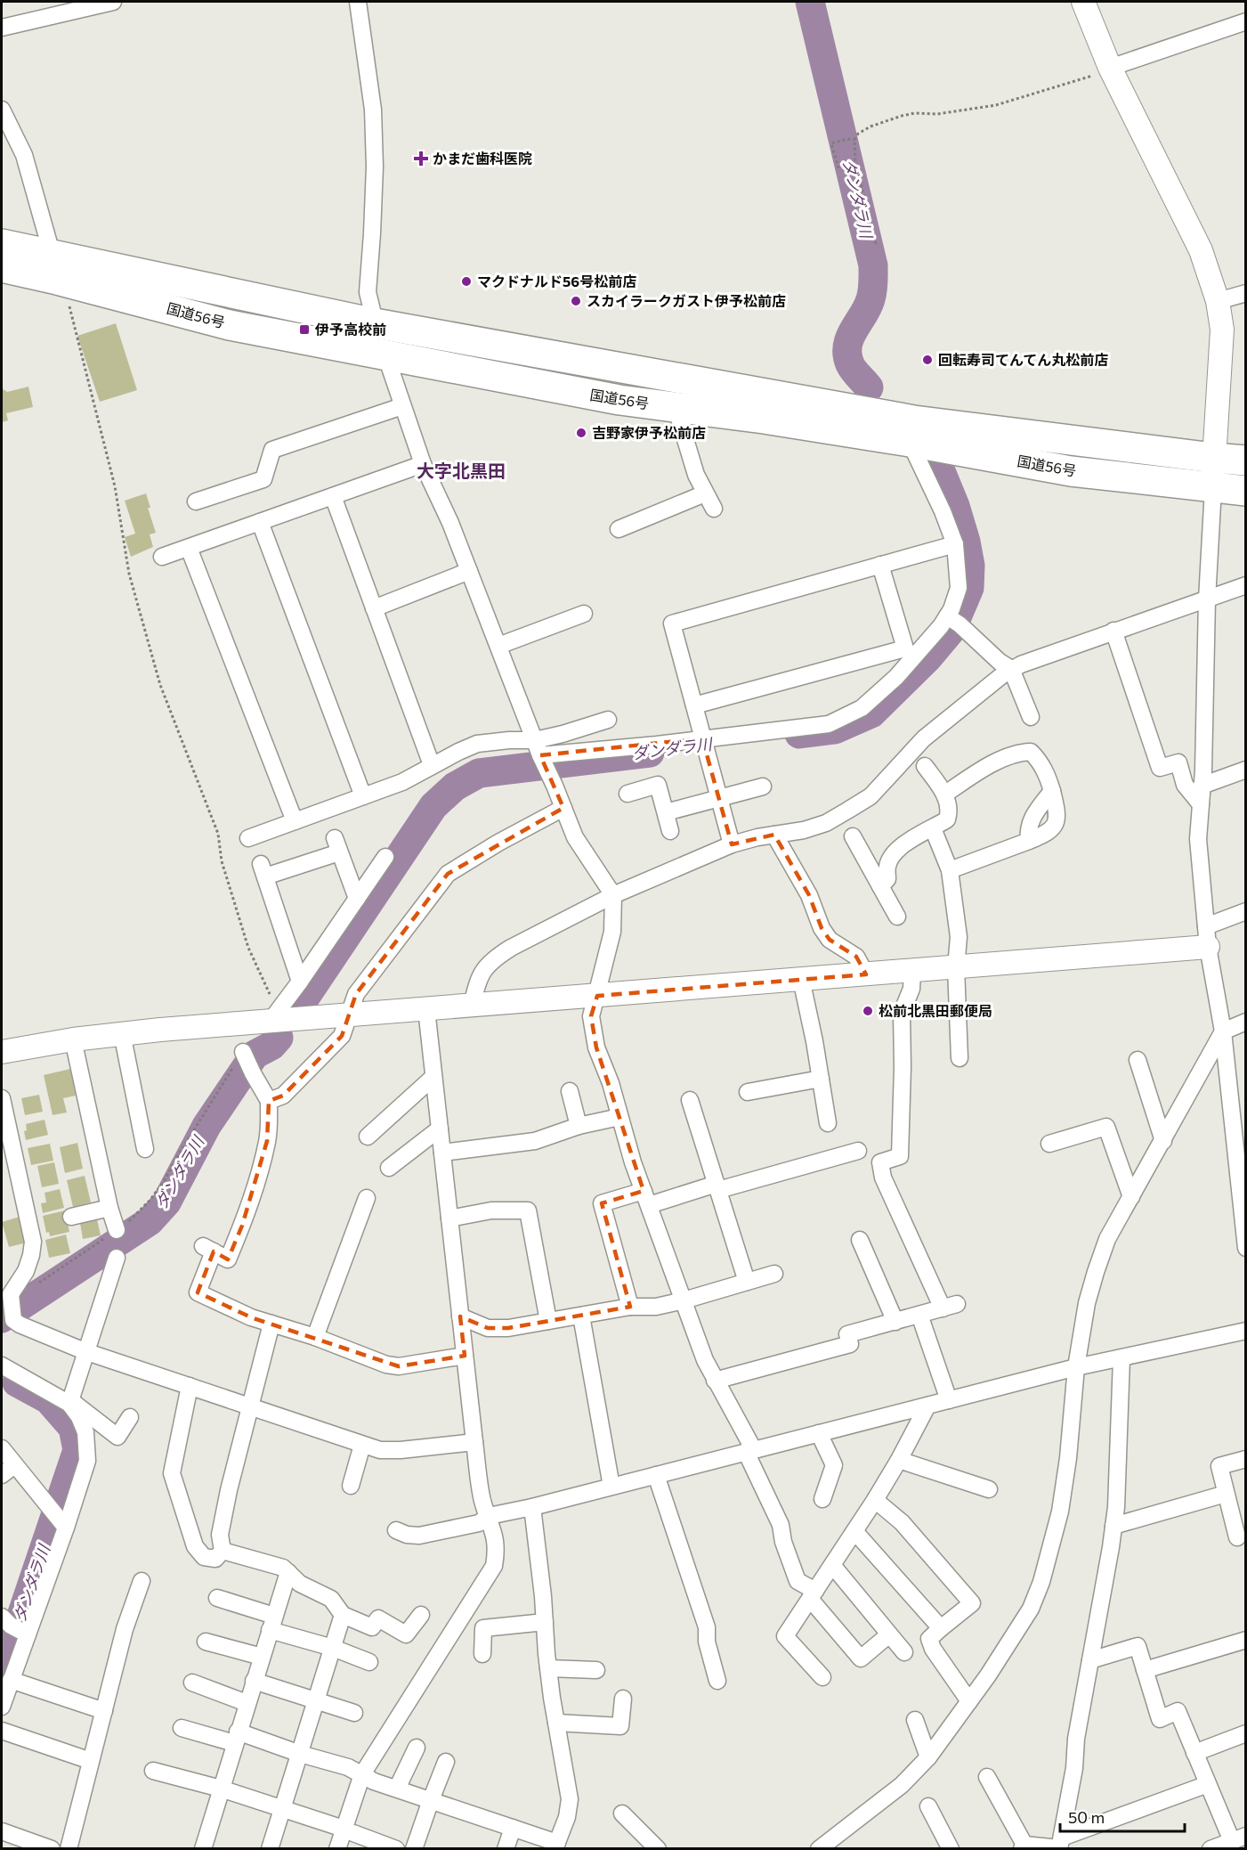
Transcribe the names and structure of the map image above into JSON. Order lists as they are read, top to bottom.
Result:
{
  "streets": {
    "highway": ["国道56号"]
  },
  "districts": ["大字北黒田"],
  "water": ["ダンダラ川"],
  "places": {
    "health": ["かまだ歯科医院"],
    "other": [
      "マクドナルド56号松前店",
      "スカイラークガスト伊予松前店",
      "回転寿司てんてん丸松前店",
      "吉野家伊予松前店",
      "松前北黒田郵便局"
    ],
    "transit": ["伊予高校前"]
  },
  "scale_bar": "50 m"
}
